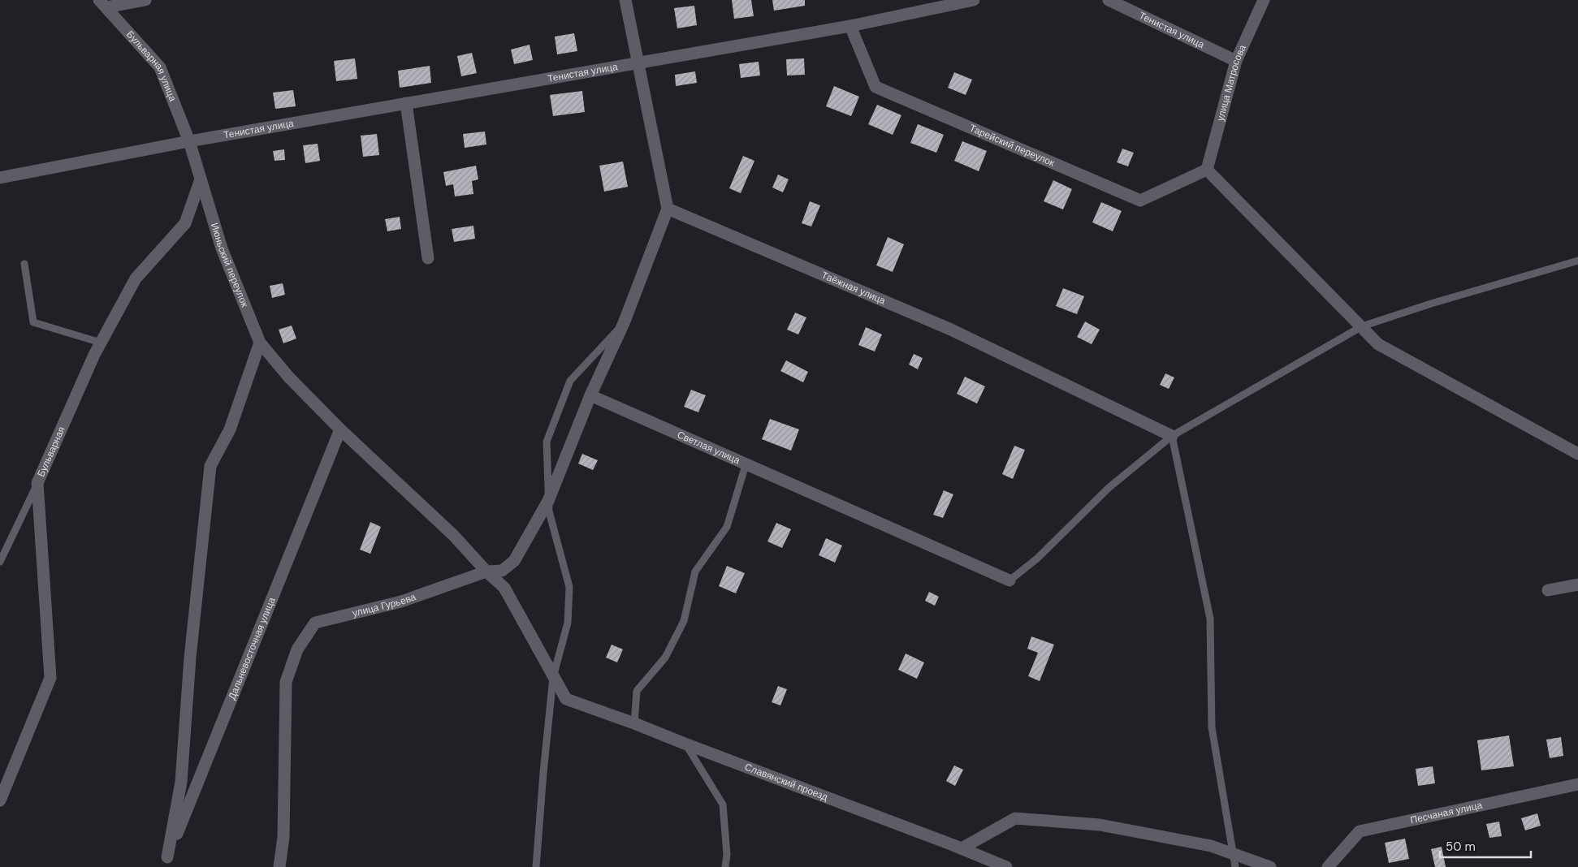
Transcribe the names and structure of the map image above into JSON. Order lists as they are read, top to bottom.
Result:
{
  "streets": {
    "street": [
      "Тенистая улица",
      "Бульварная улица",
      "улица Матросова",
      "Тарейский переулок",
      "Июньский переулок",
      "Таёжная улица",
      "Светлая улица",
      "Бульварная",
      "улица Гурьева",
      "Дальневосточная улица",
      "Славянский проезд",
      "Песчаная улица"
    ]
  },
  "crossings": [
    ["Тенистая улица", "Бульварная улица"],
    ["Тенистая улица", "улица Матросова"],
    ["Тенистая улица", "Тарейский переулок"],
    ["Тенистая улица", "Июньский переулок"],
    ["Бульварная улица", "Июньский переулок"],
    ["улица Матросова", "Тарейский переулок"],
    ["Июньский переулок", "Бульварная"],
    ["Июньский переулок", "улица Гурьева"],
    ["Июньский переулок", "Дальневосточная улица"],
    ["Июньский переулок", "Славянский проезд"],
    ["Светлая улица", "улица Гурьева"]
  ],
  "scale_bar": "50 m"
}
